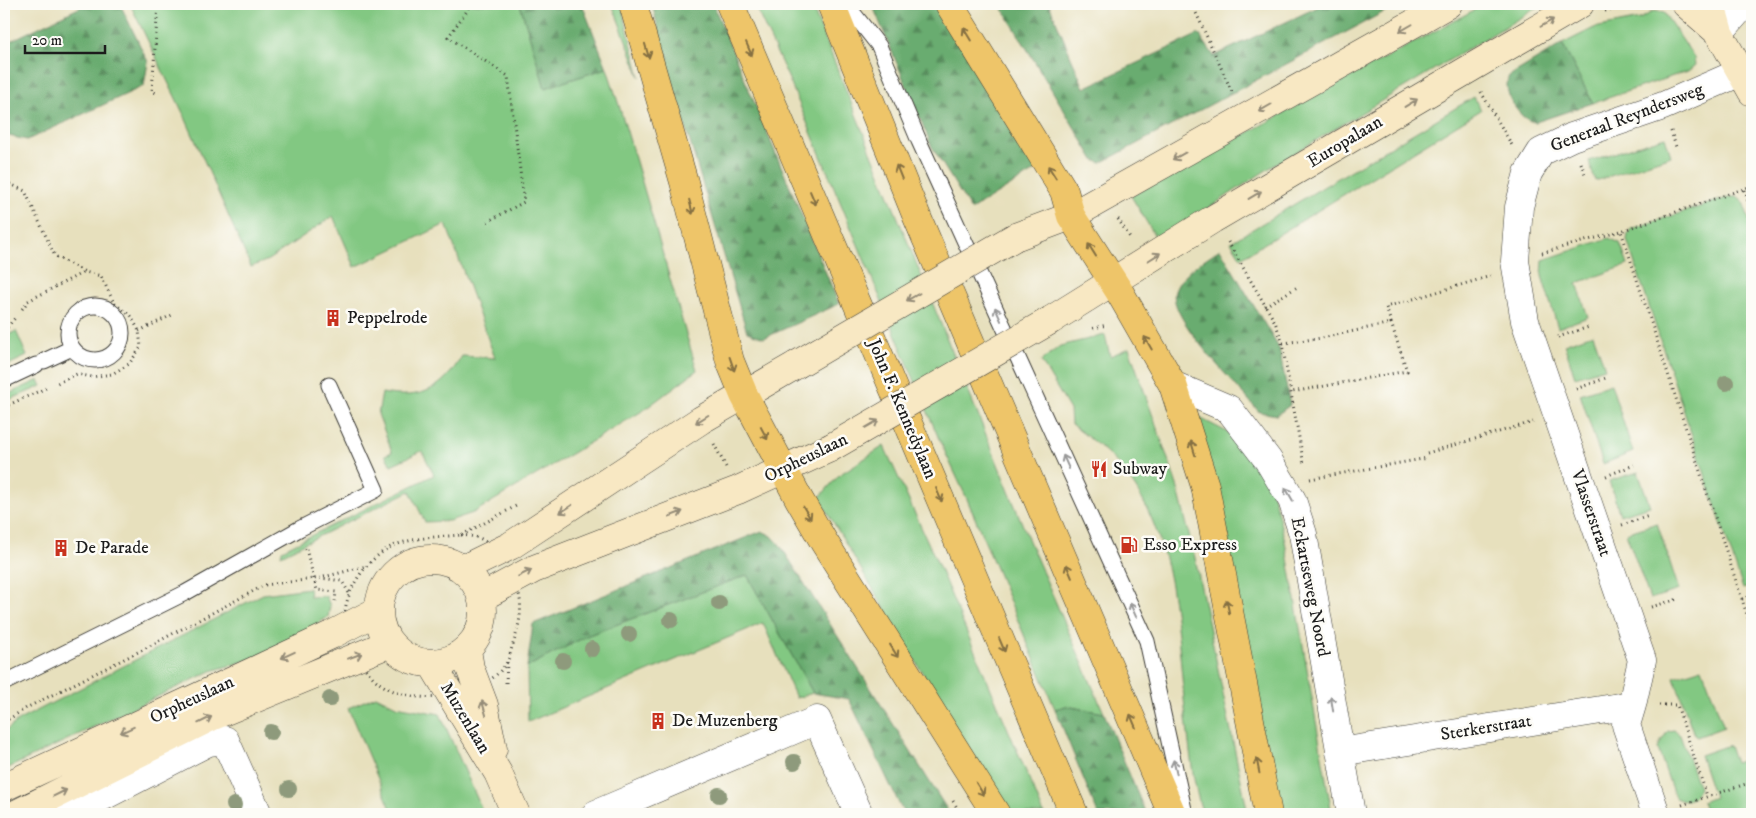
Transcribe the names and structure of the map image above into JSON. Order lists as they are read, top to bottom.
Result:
{
  "streets": {
    "main road": [
      "Europalaan",
      "John F. Kennedylaan",
      "Orpheuslaan",
      "Muzenlaan"
    ],
    "street": [
      "Generaal Reyndersweg",
      "Vlasserstraat",
      "Eckartseweg Noord",
      "Sterkerstraat"
    ]
  },
  "crossings": [
    ["Generaal Reyndersweg", "Vlasserstraat"],
    ["Europalaan", "Orpheuslaan"],
    ["Orpheuslaan", "Muzenlaan"],
    ["Vlasserstraat", "Sterkerstraat"],
    ["Eckartseweg Noord", "Sterkerstraat"]
  ],
  "one_way": ["Eckartseweg Noord"],
  "places": {
    "building": ["Peppelrode", "De Parade", "De Muzenberg"],
    "restaurant": ["Subway"],
    "fuel station": ["Esso Express"]
  },
  "scale_bar": "20 m"
}
